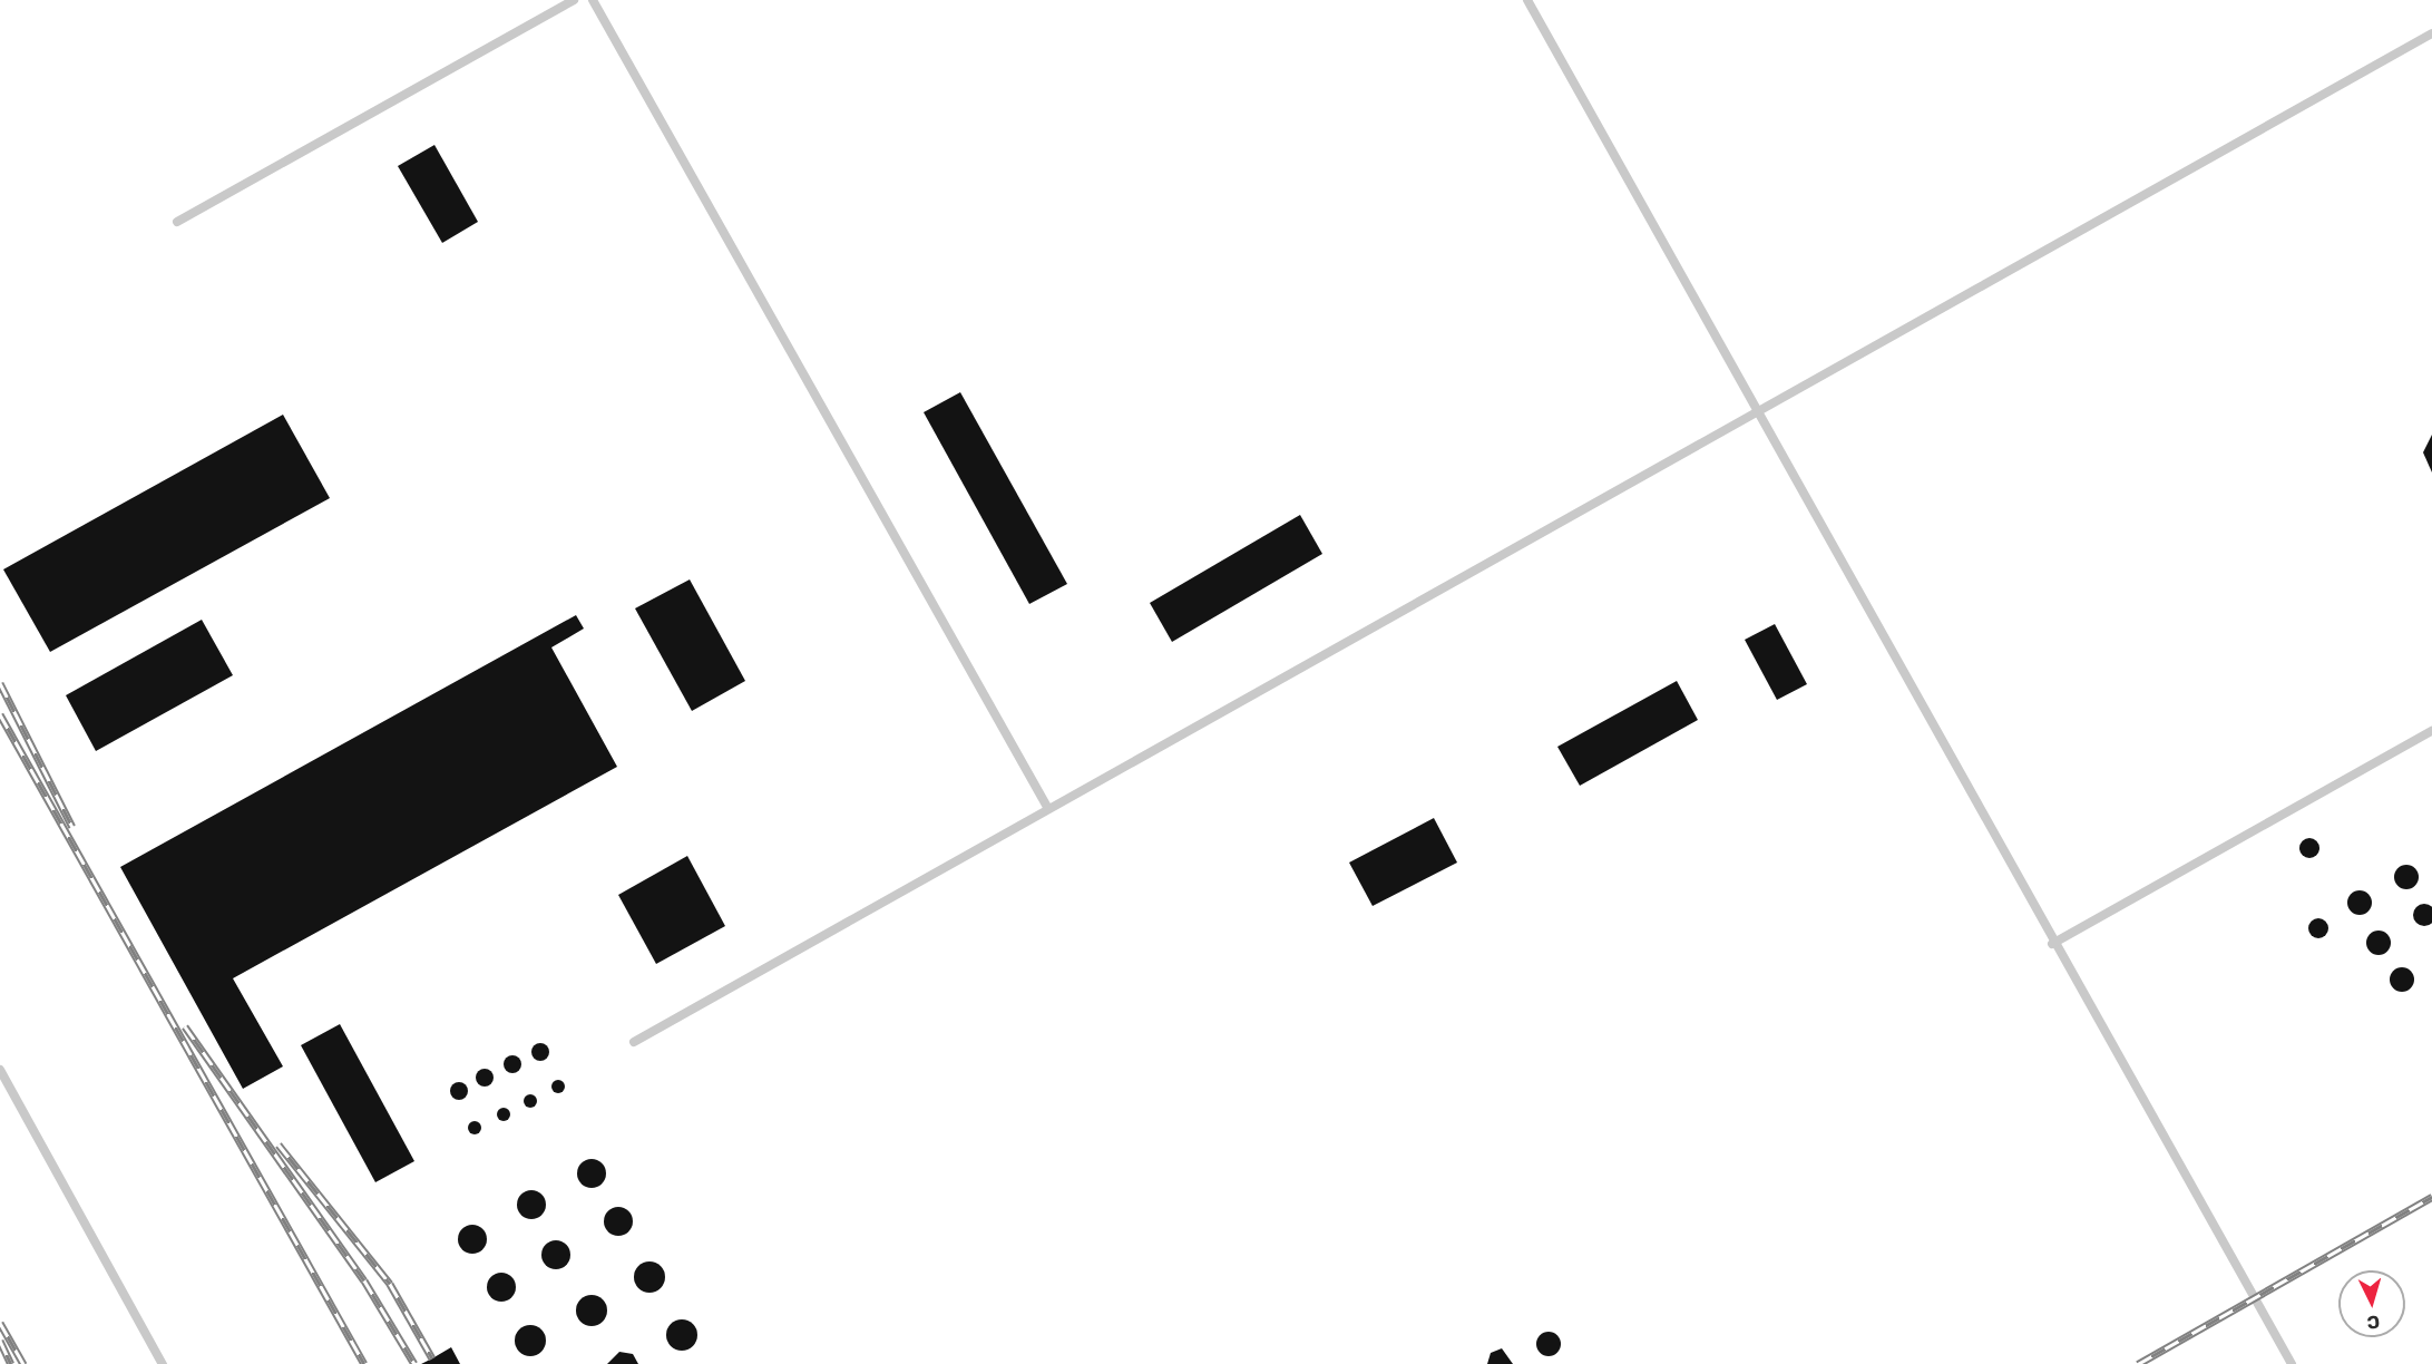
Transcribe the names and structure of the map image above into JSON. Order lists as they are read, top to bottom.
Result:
{
  "north": "bottom"
}
